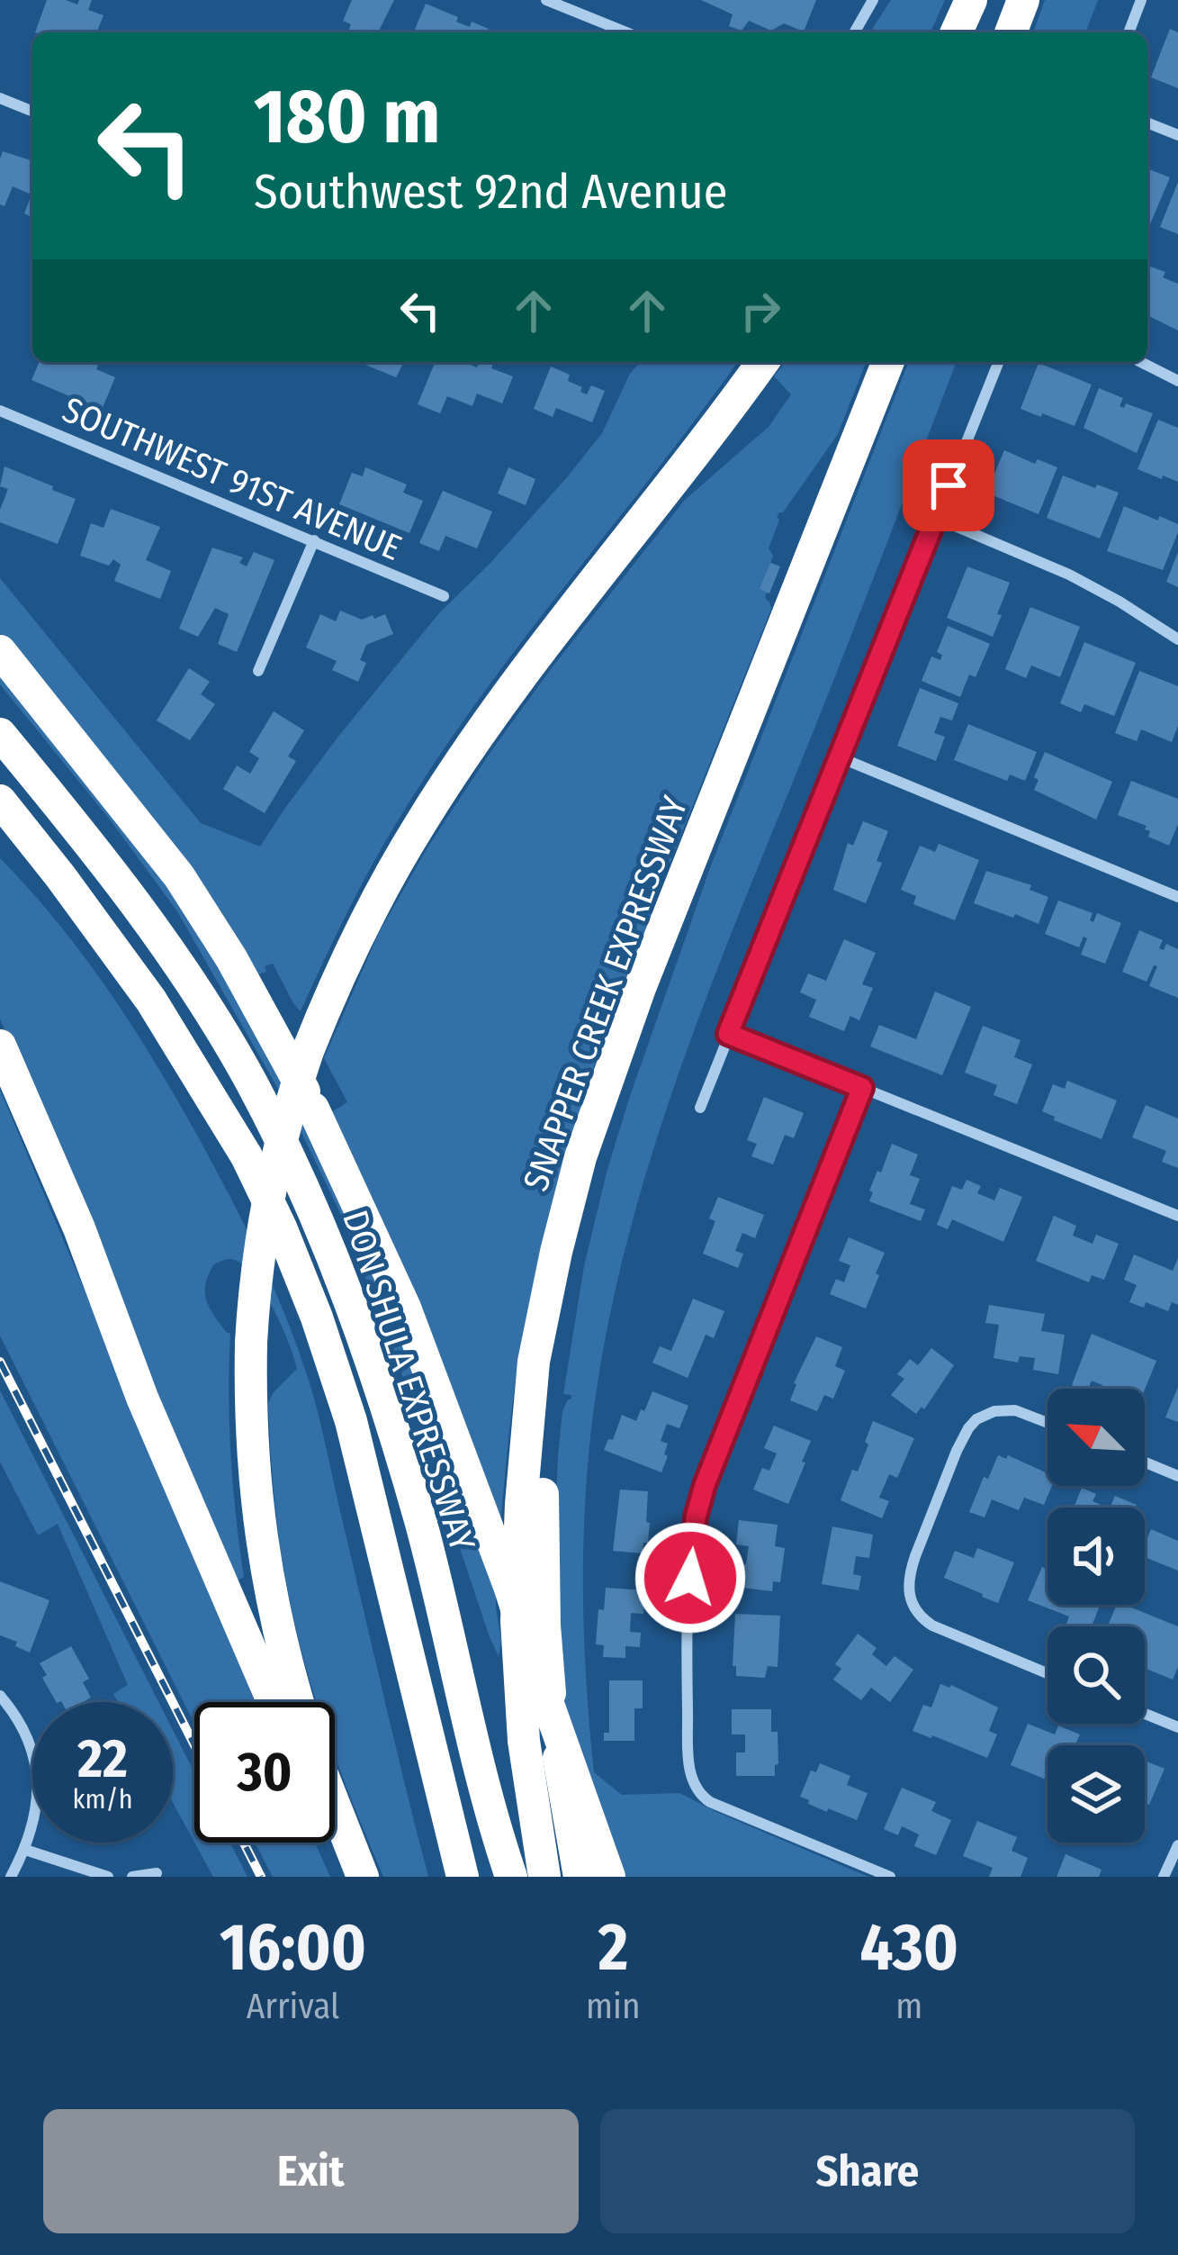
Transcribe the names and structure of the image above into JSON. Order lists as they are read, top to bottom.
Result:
{
  "streets": {
    "highway": ["SNAPPER CREEK EXPRESSWAY", "DON SHULA EXPRESSWAY"],
    "street": ["SOUTHWEST 91ST AVENUE"]
  },
  "north": "top left",
  "page": {
    "turn": ["180 m", "Southwest 92nd Avenue"],
    "speed": "22 km/h",
    "limit": "30",
    "eta": [
      "16:00",
      "Arrival",
      "2",
      "min",
      "430",
      "m"
    ],
    "buttons": ["Exit", "Share"]
  }
}
